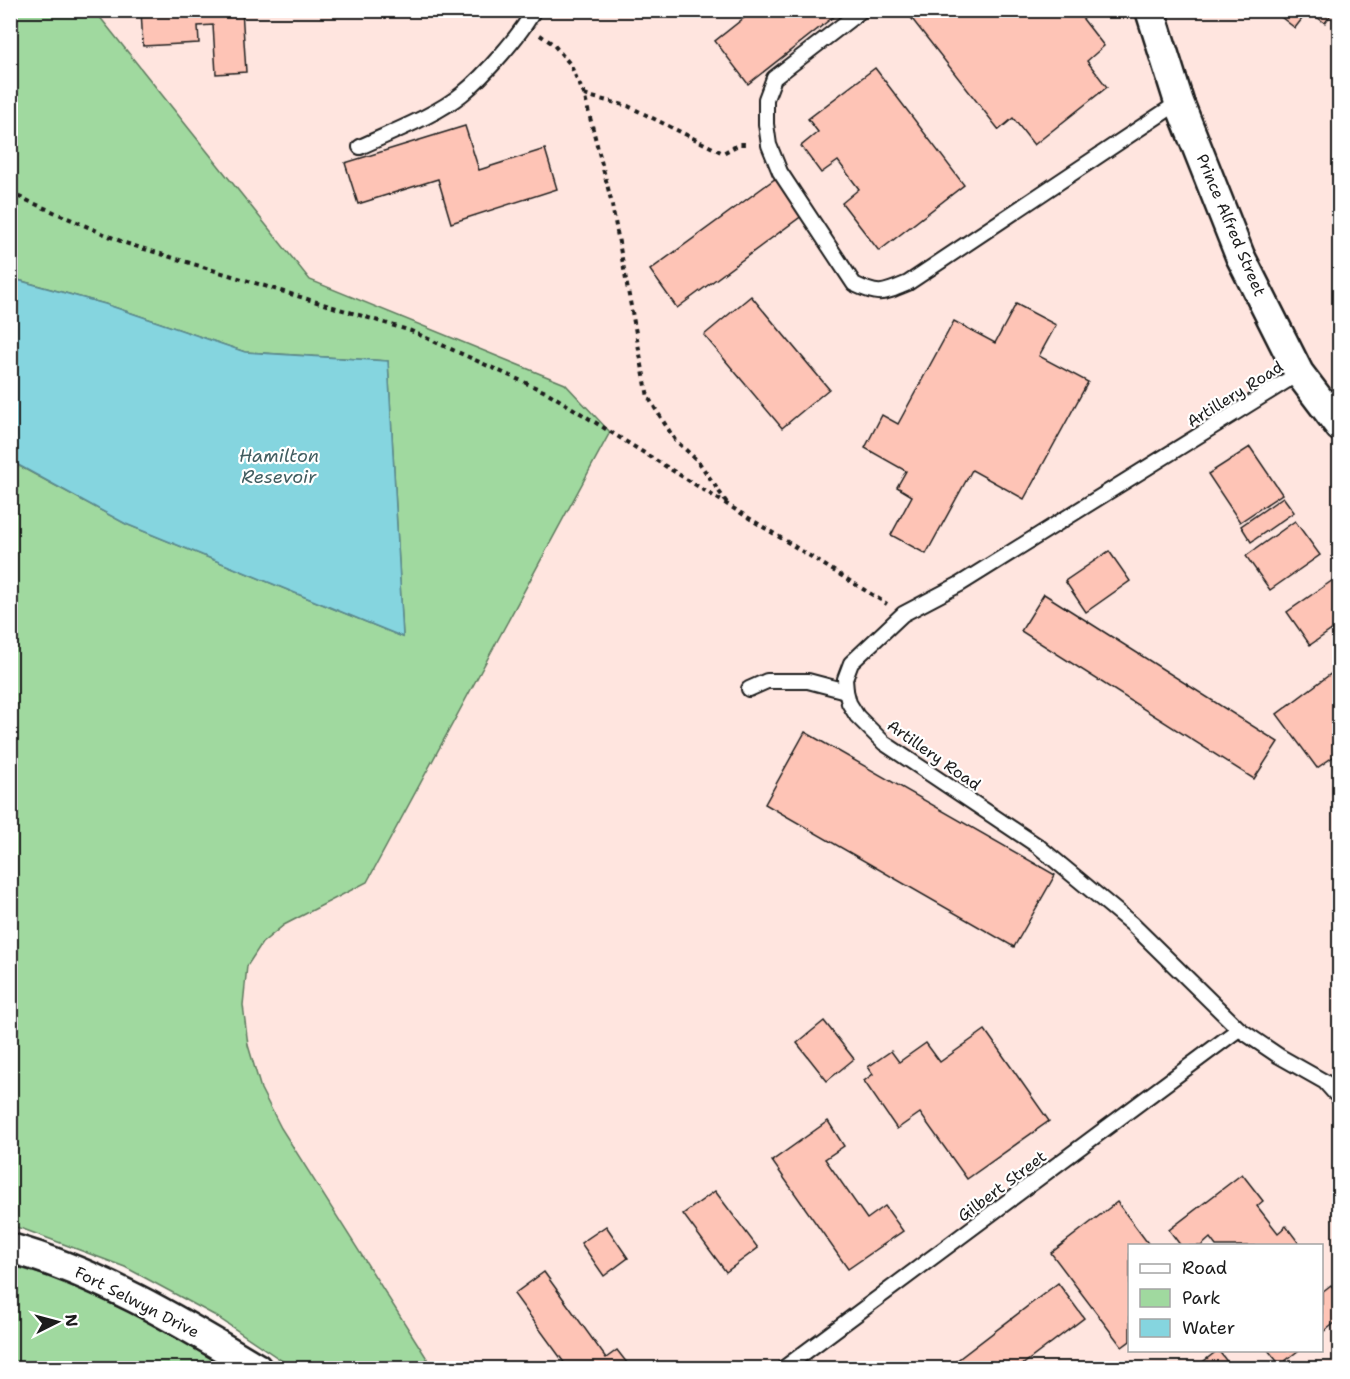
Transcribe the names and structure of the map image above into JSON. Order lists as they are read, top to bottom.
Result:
{
  "streets": {
    "street": ["Prince Alfred Street", "Fort Selwyn Drive"],
    "lane": ["Artillery Road", "Gilbert Street"]
  },
  "crossings": [
    ["Prince Alfred Street", "Artillery Road"],
    ["Artillery Road", "Gilbert Street"]
  ],
  "water": ["Hamilton Resevoir"],
  "legend": ["Road", "Park", "Water"],
  "north": "right"
}
